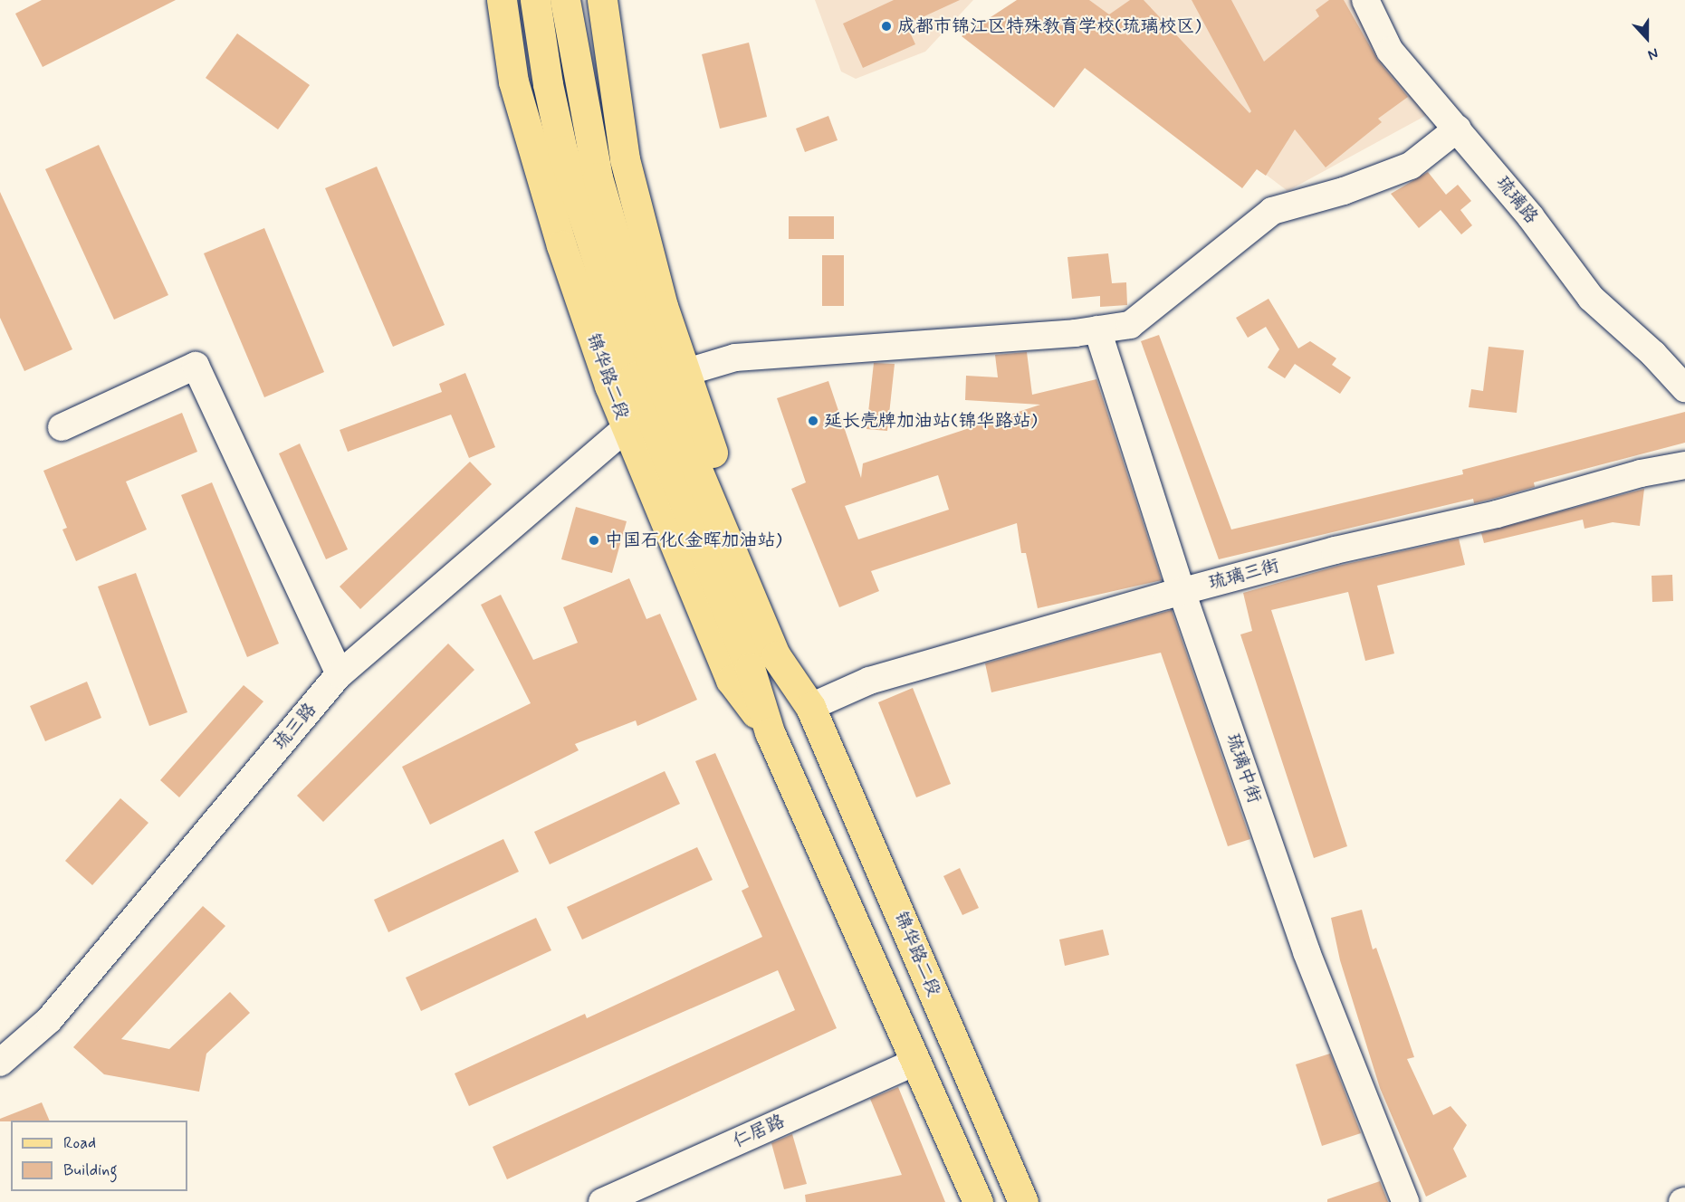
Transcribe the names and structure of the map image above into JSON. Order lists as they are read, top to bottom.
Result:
{
  "streets": {
    "main road": ["锦华路二段"],
    "street": [
      "琉璃路",
      "琉璃三街",
      "琉三路",
      "琉璃中街",
      "仁居路"
    ]
  },
  "crossings": [
    ["锦华路二段", "琉璃三街"],
    ["锦华路二段", "琉三路"],
    ["锦华路二段", "仁居路"],
    ["琉璃三街", "琉璃中街"]
  ],
  "places": ["成都市锦江区特殊教育学校(琉璃校区)", "延长壳牌加油站(锦华路站)", "中国石化(金晖加油站)"],
  "legend": ["Road", "Building"],
  "north": "bottom"
}
